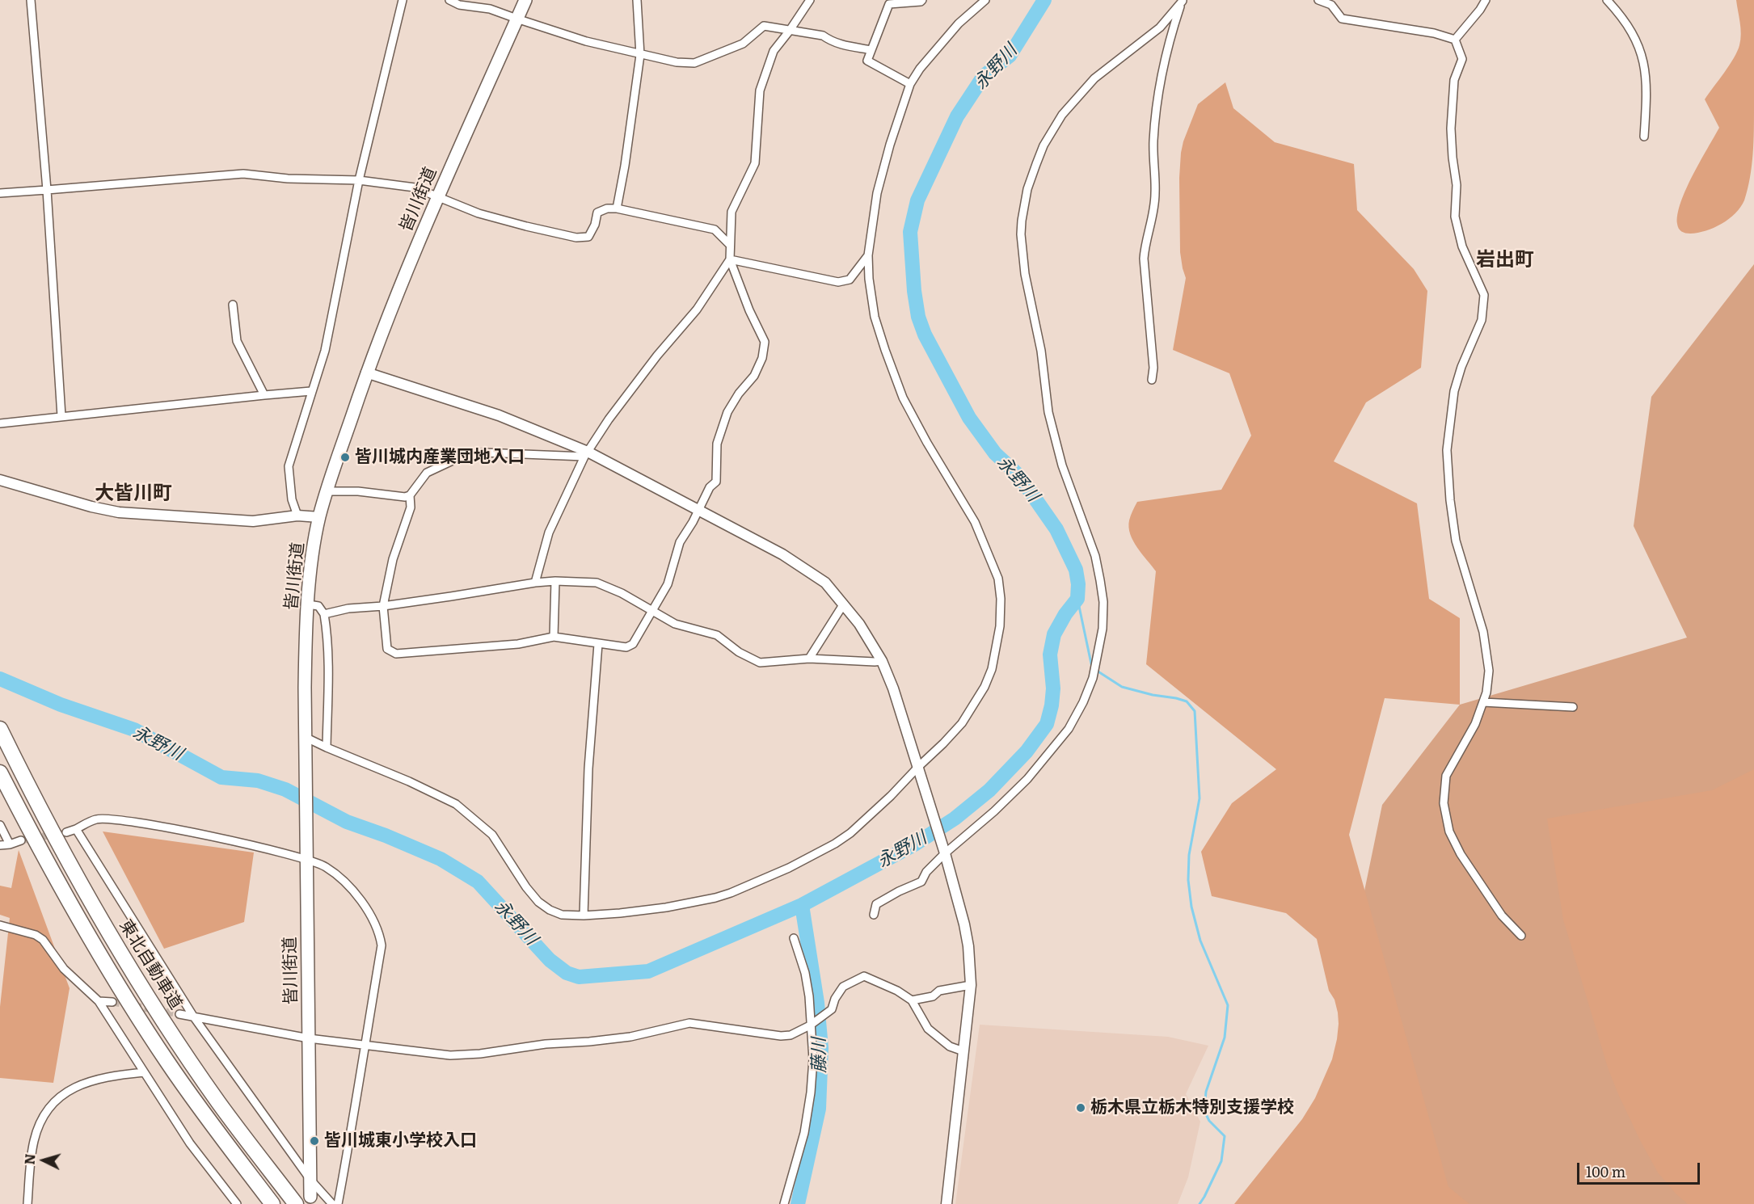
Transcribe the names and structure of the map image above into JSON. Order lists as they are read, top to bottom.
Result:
{
  "streets": {
    "highway": ["東北自動車道"],
    "main road": ["皆川街道"]
  },
  "districts": ["岩出町", "大皆川町"],
  "water": ["永野川", "藤川"],
  "places": ["皆川城内産業団地入口", "栃木県立栃木特別支援学校", "皆川城東小学校入口"],
  "scale_bar": "100 m",
  "north": "left"
}
